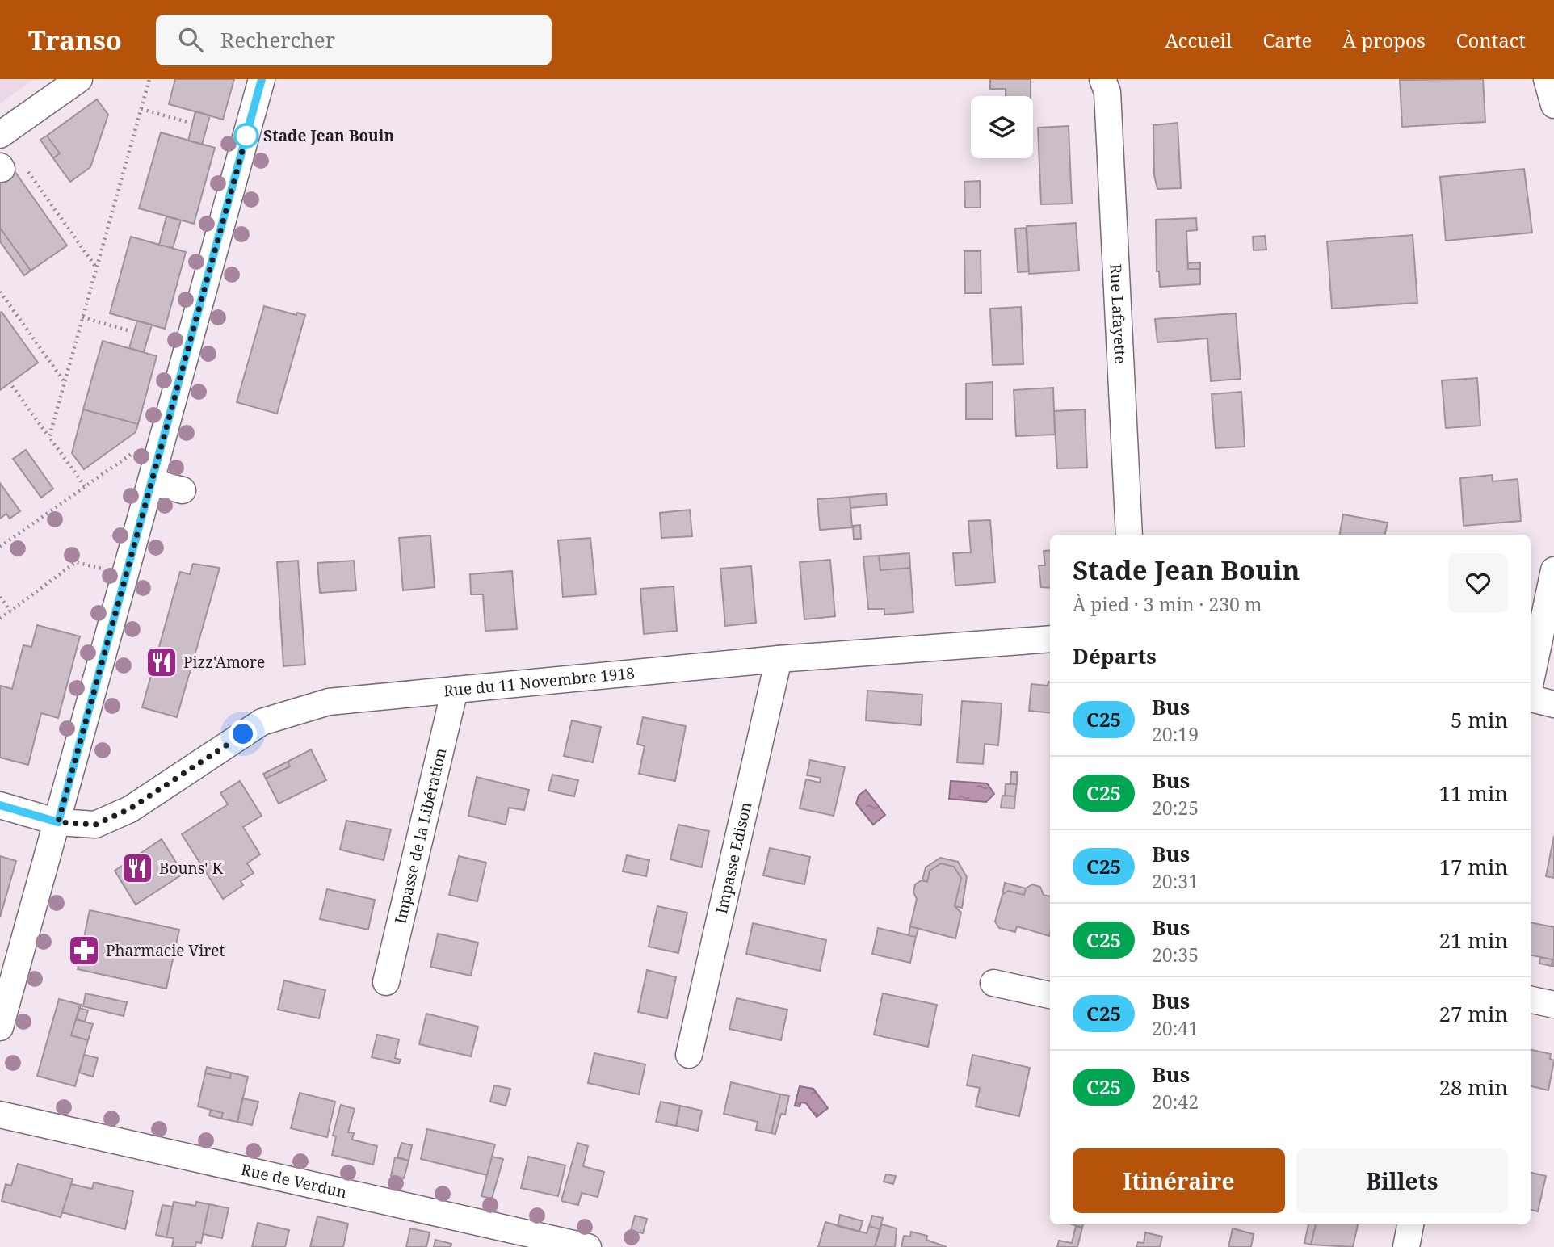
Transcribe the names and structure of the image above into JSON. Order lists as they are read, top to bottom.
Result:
{
  "streets": {
    "street": [
      "Rue Lafayette",
      "Rue du 11 Novembre 1918",
      "Impasse de la Libération",
      "Impasse Edison",
      "Rue de Verdun"
    ]
  },
  "crossings": [
    ["Rue du 11 Novembre 1918", "Impasse de la Libération"],
    ["Rue du 11 Novembre 1918", "Impasse Edison"]
  ],
  "places": {
    "other": ["Stade Jean Bouin"],
    "restaurant": ["Pizz'Amore", "Bouns' K"],
    "pharmacy": ["Pharmacie Viret"]
  },
  "lines": ["bus line C25"],
  "page": {
    "header": "Transo",
    "search": "Rechercher",
    "nav": [
      "Accueil",
      "Carte",
      "À propos",
      "Contact"
    ],
    "heading": [
      ["Stade Jean Bouin", "À pied · 3 min · 230 m"],
      "Départs"
    ],
    "list": [
      {
        "mark": "C25",
        "name": "Bus",
        "note": "20:19",
        "value": "5 min"
      },
      {
        "mark": "C25",
        "name": "Bus",
        "note": "20:25",
        "value": "11 min"
      },
      {
        "mark": "C25",
        "name": "Bus",
        "note": "20:31",
        "value": "17 min"
      },
      {
        "mark": "C25",
        "name": "Bus",
        "note": "20:35",
        "value": "21 min"
      },
      {
        "mark": "C25",
        "name": "Bus",
        "note": "20:41",
        "value": "27 min"
      },
      {
        "mark": "C25",
        "name": "Bus",
        "note": "20:42",
        "value": "28 min"
      }
    ],
    "buttons": ["Itinéraire", "Billets"]
  }
}
